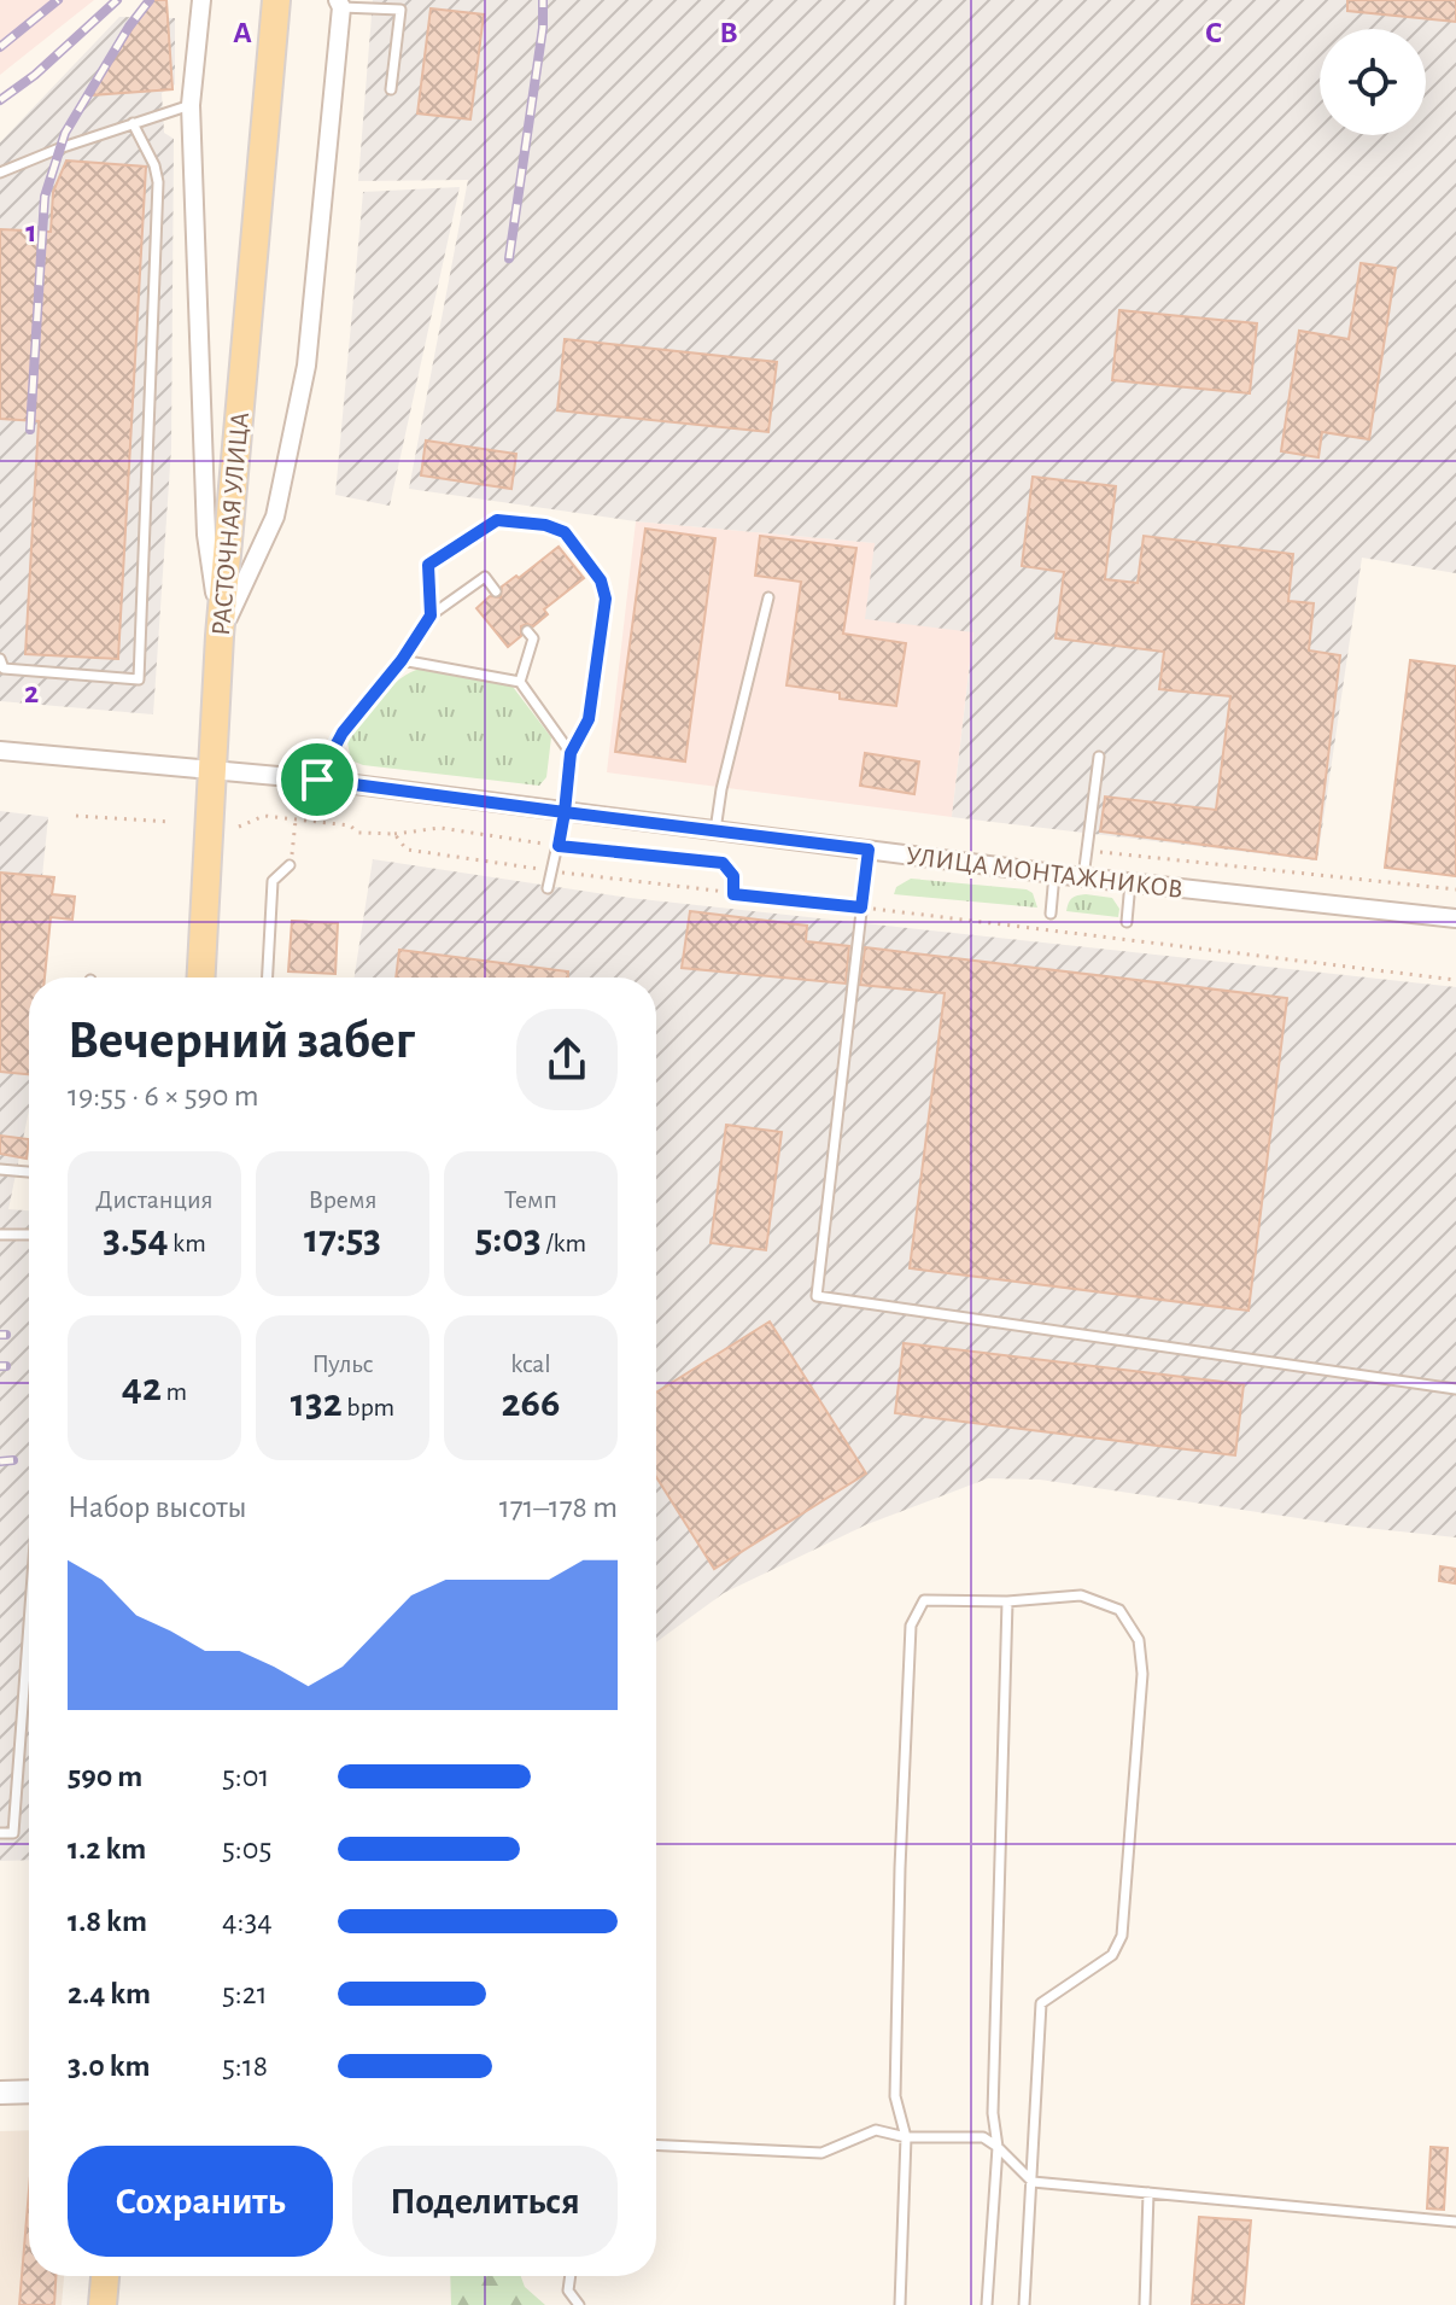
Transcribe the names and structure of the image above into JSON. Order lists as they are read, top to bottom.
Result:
{
  "streets": {
    "main road": ["РАСТОЧНАЯ УЛИЦА"],
    "street": ["УЛИЦА МОНТАЖНИКОВ"]
  },
  "crossings": [
    ["РАСТОЧНАЯ УЛИЦА", "УЛИЦА МОНТАЖНИКОВ"]
  ],
  "page": {
    "heading": ["Вечерний забег", "19:55 · 6 × 590 m"],
    "stats": [
      ["Дистанция", "3.54 km"],
      ["Время", "17:53"],
      ["Темп", "5:03 /km"],
      ["42 m"],
      ["Пульс", "132 bpm"],
      ["kcal", "266"]
    ],
    "chart": ["Набор высоты", "171–178 m"],
    "list": [
      {
        "name": "590 m",
        "note": "5:01"
      },
      {
        "name": "1.2 km",
        "note": "5:05"
      },
      {
        "name": "1.8 km",
        "note": "4:34"
      },
      {
        "name": "2.4 km",
        "note": "5:21"
      },
      {
        "name": "3.0 km",
        "note": "5:18"
      }
    ],
    "buttons": ["Сохранить", "Поделиться"]
  },
  "grid": {
    "columns": ["A", "B", "C"],
    "rows": ["1", "2"]
  }
}
